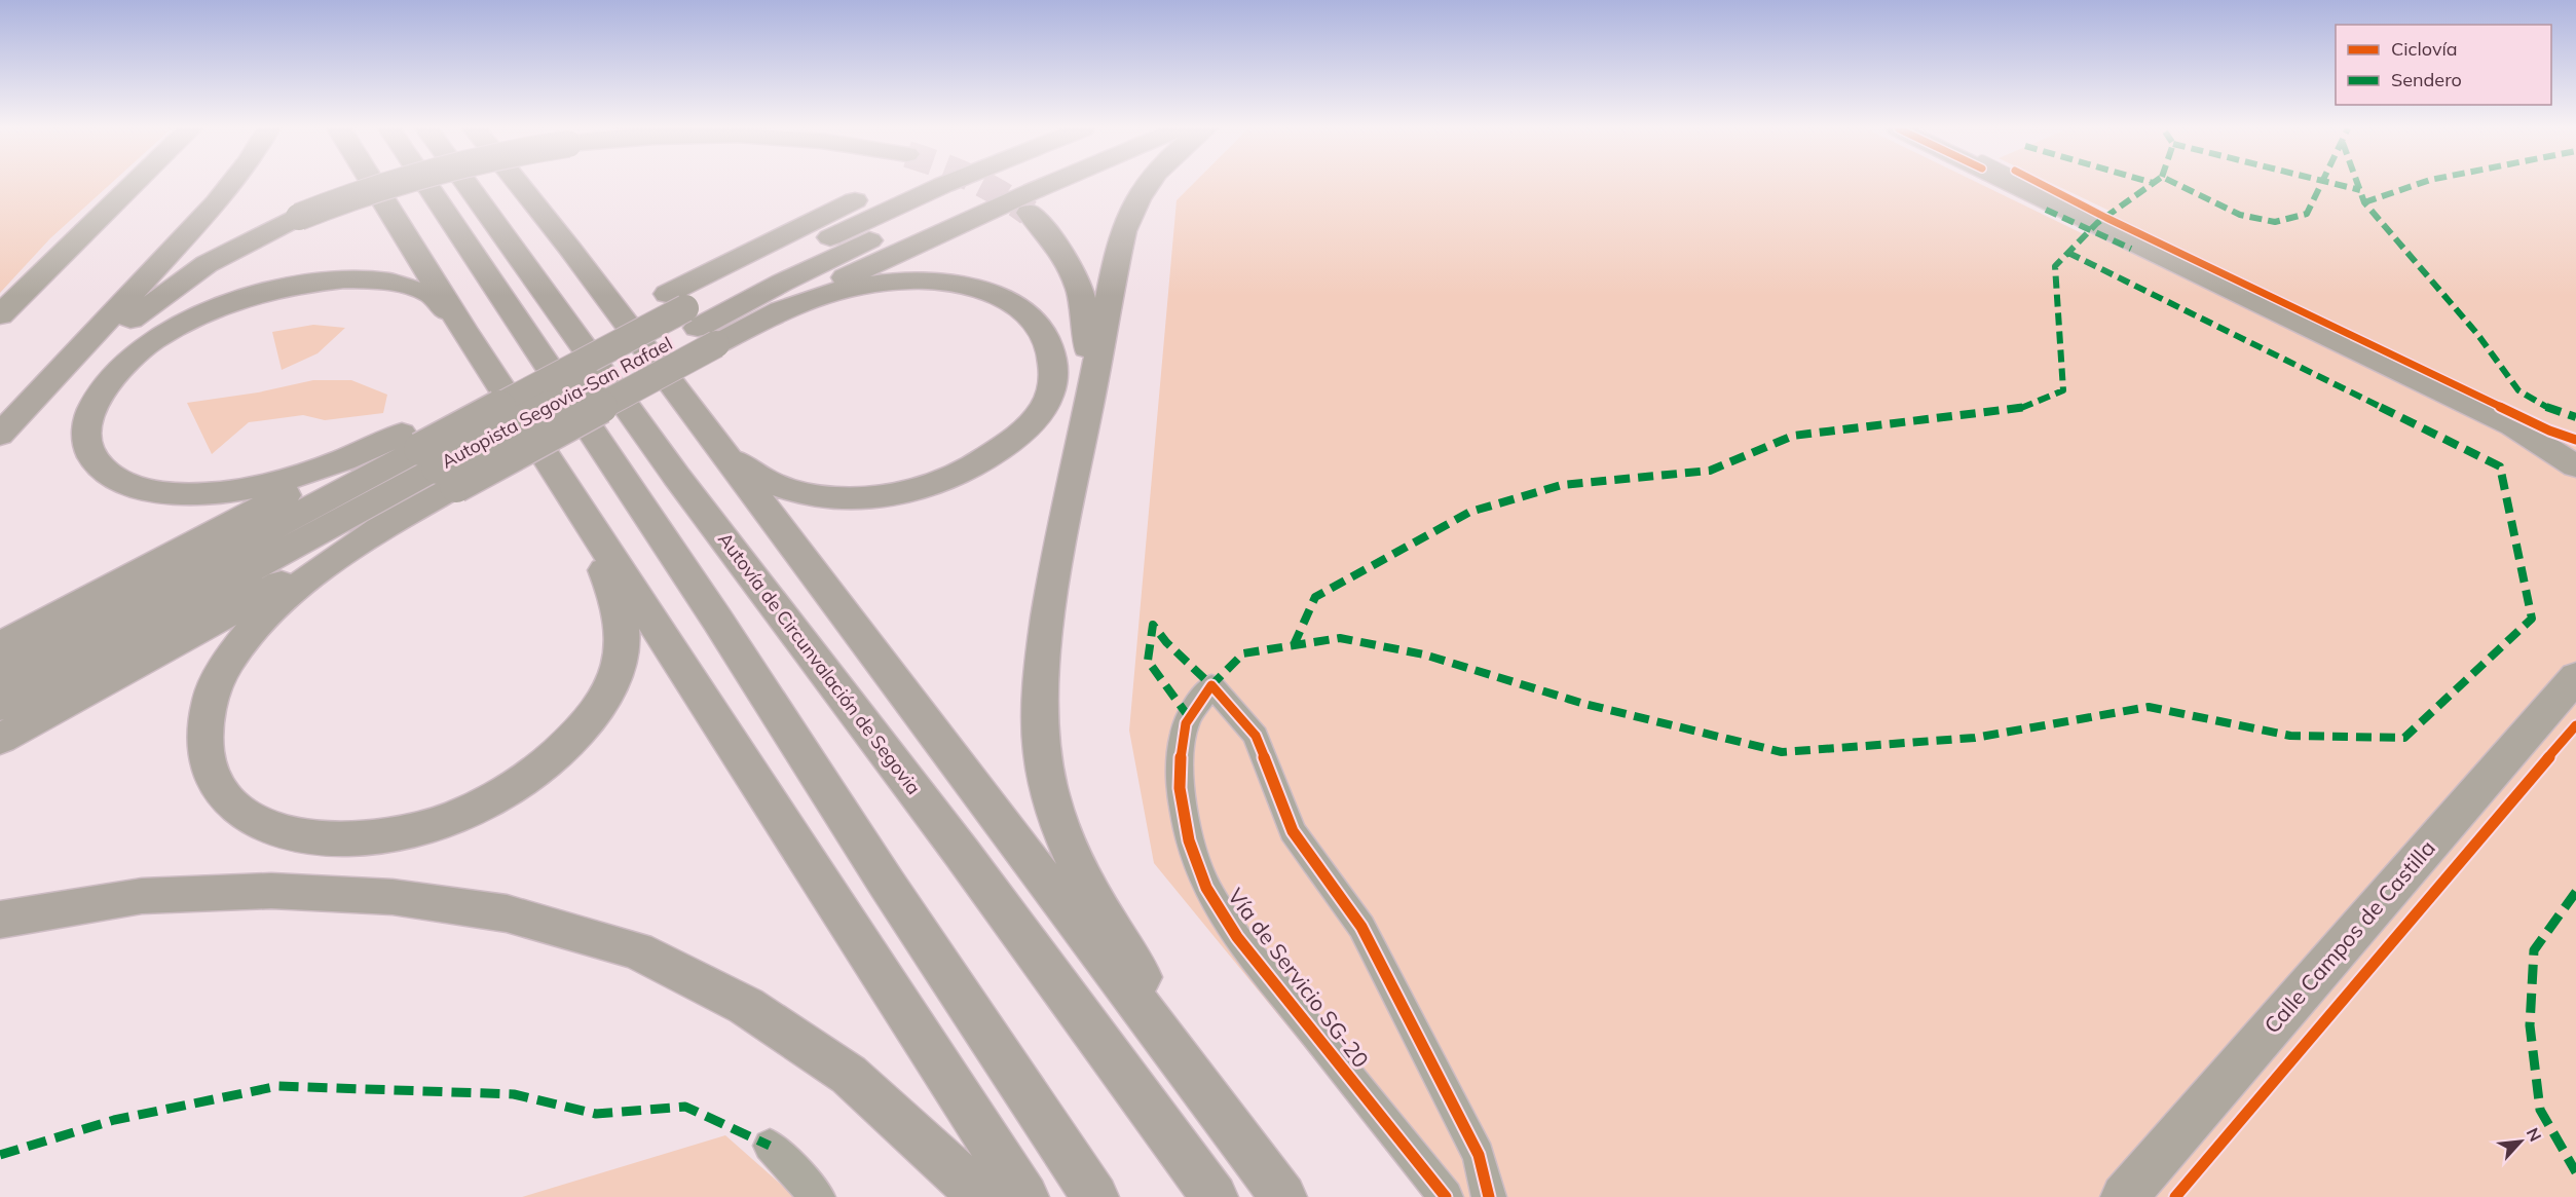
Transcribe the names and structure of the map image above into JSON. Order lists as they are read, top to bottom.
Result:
{
  "streets": {
    "highway": ["Autopista Segovia-San Rafael", "Autovía de Circunvalación de Segovia"],
    "main road": ["Calle Campos de Castilla"],
    "street": ["Vía de Servicio SG-20"]
  },
  "legend": ["Ciclovía", "Sendero"],
  "north": "top right"
}
